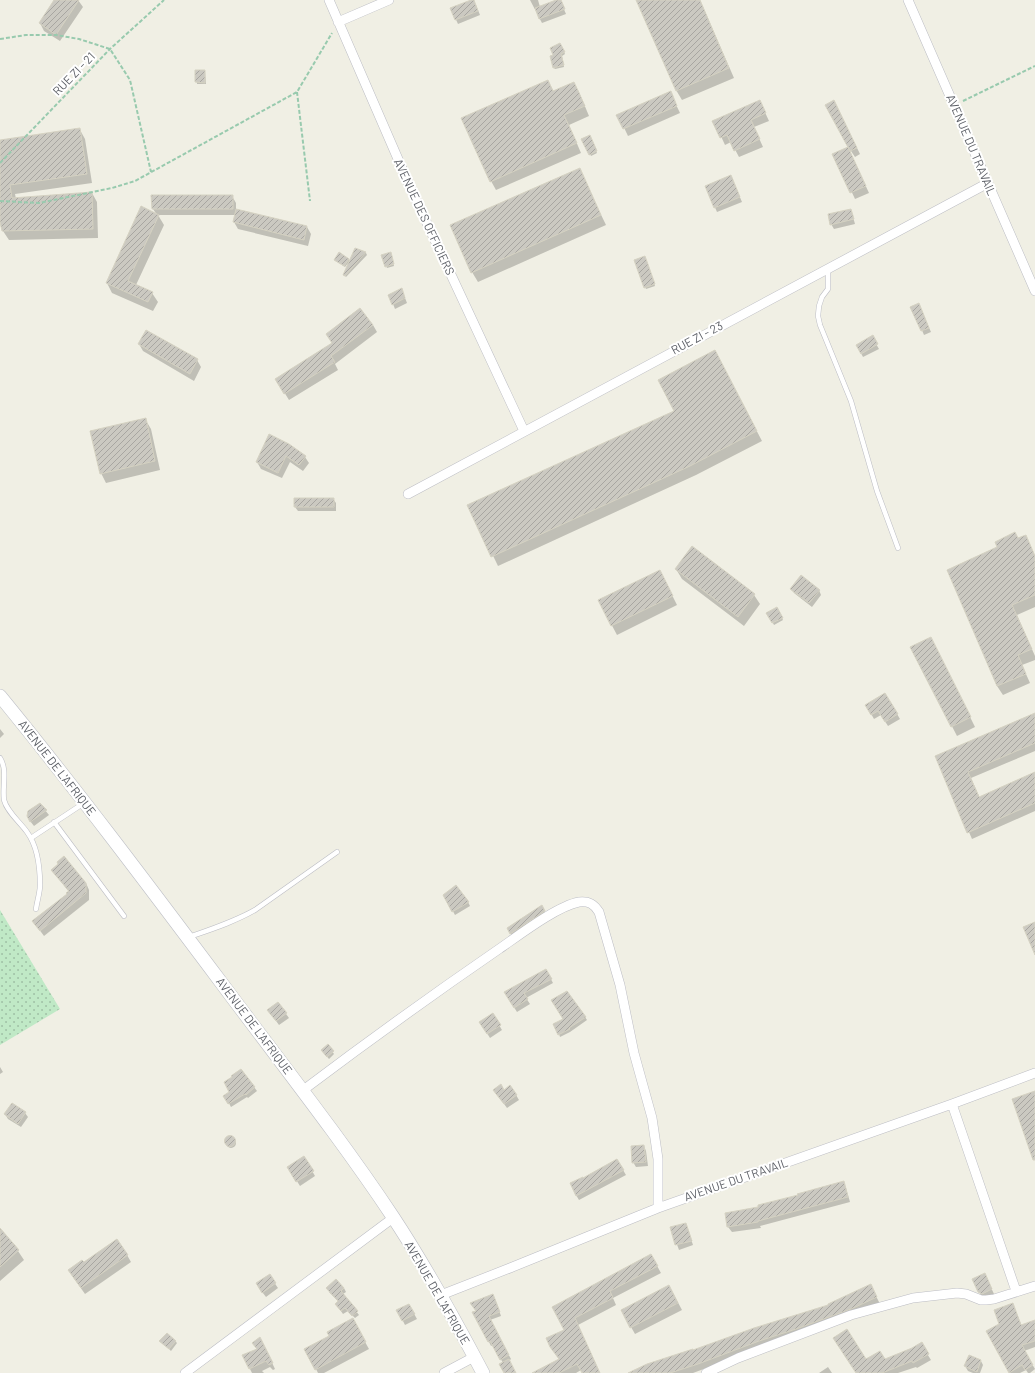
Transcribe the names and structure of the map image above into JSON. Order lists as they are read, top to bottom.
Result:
{
  "streets": {
    "main road": ["AVENUE DE L'AFRIQUE"],
    "street": ["AVENUE DU TRAVAIL", "AVENUE DES OFFICIERS", "RUE ZI - 23"],
    "path": ["RUE ZI - 21"]
  },
  "crossings": [
    ["AVENUE DU TRAVAIL", "RUE ZI - 23"],
    ["AVENUE DU TRAVAIL", "AVENUE DE L'AFRIQUE"],
    ["AVENUE DES OFFICIERS", "RUE ZI - 23"]
  ]
}
